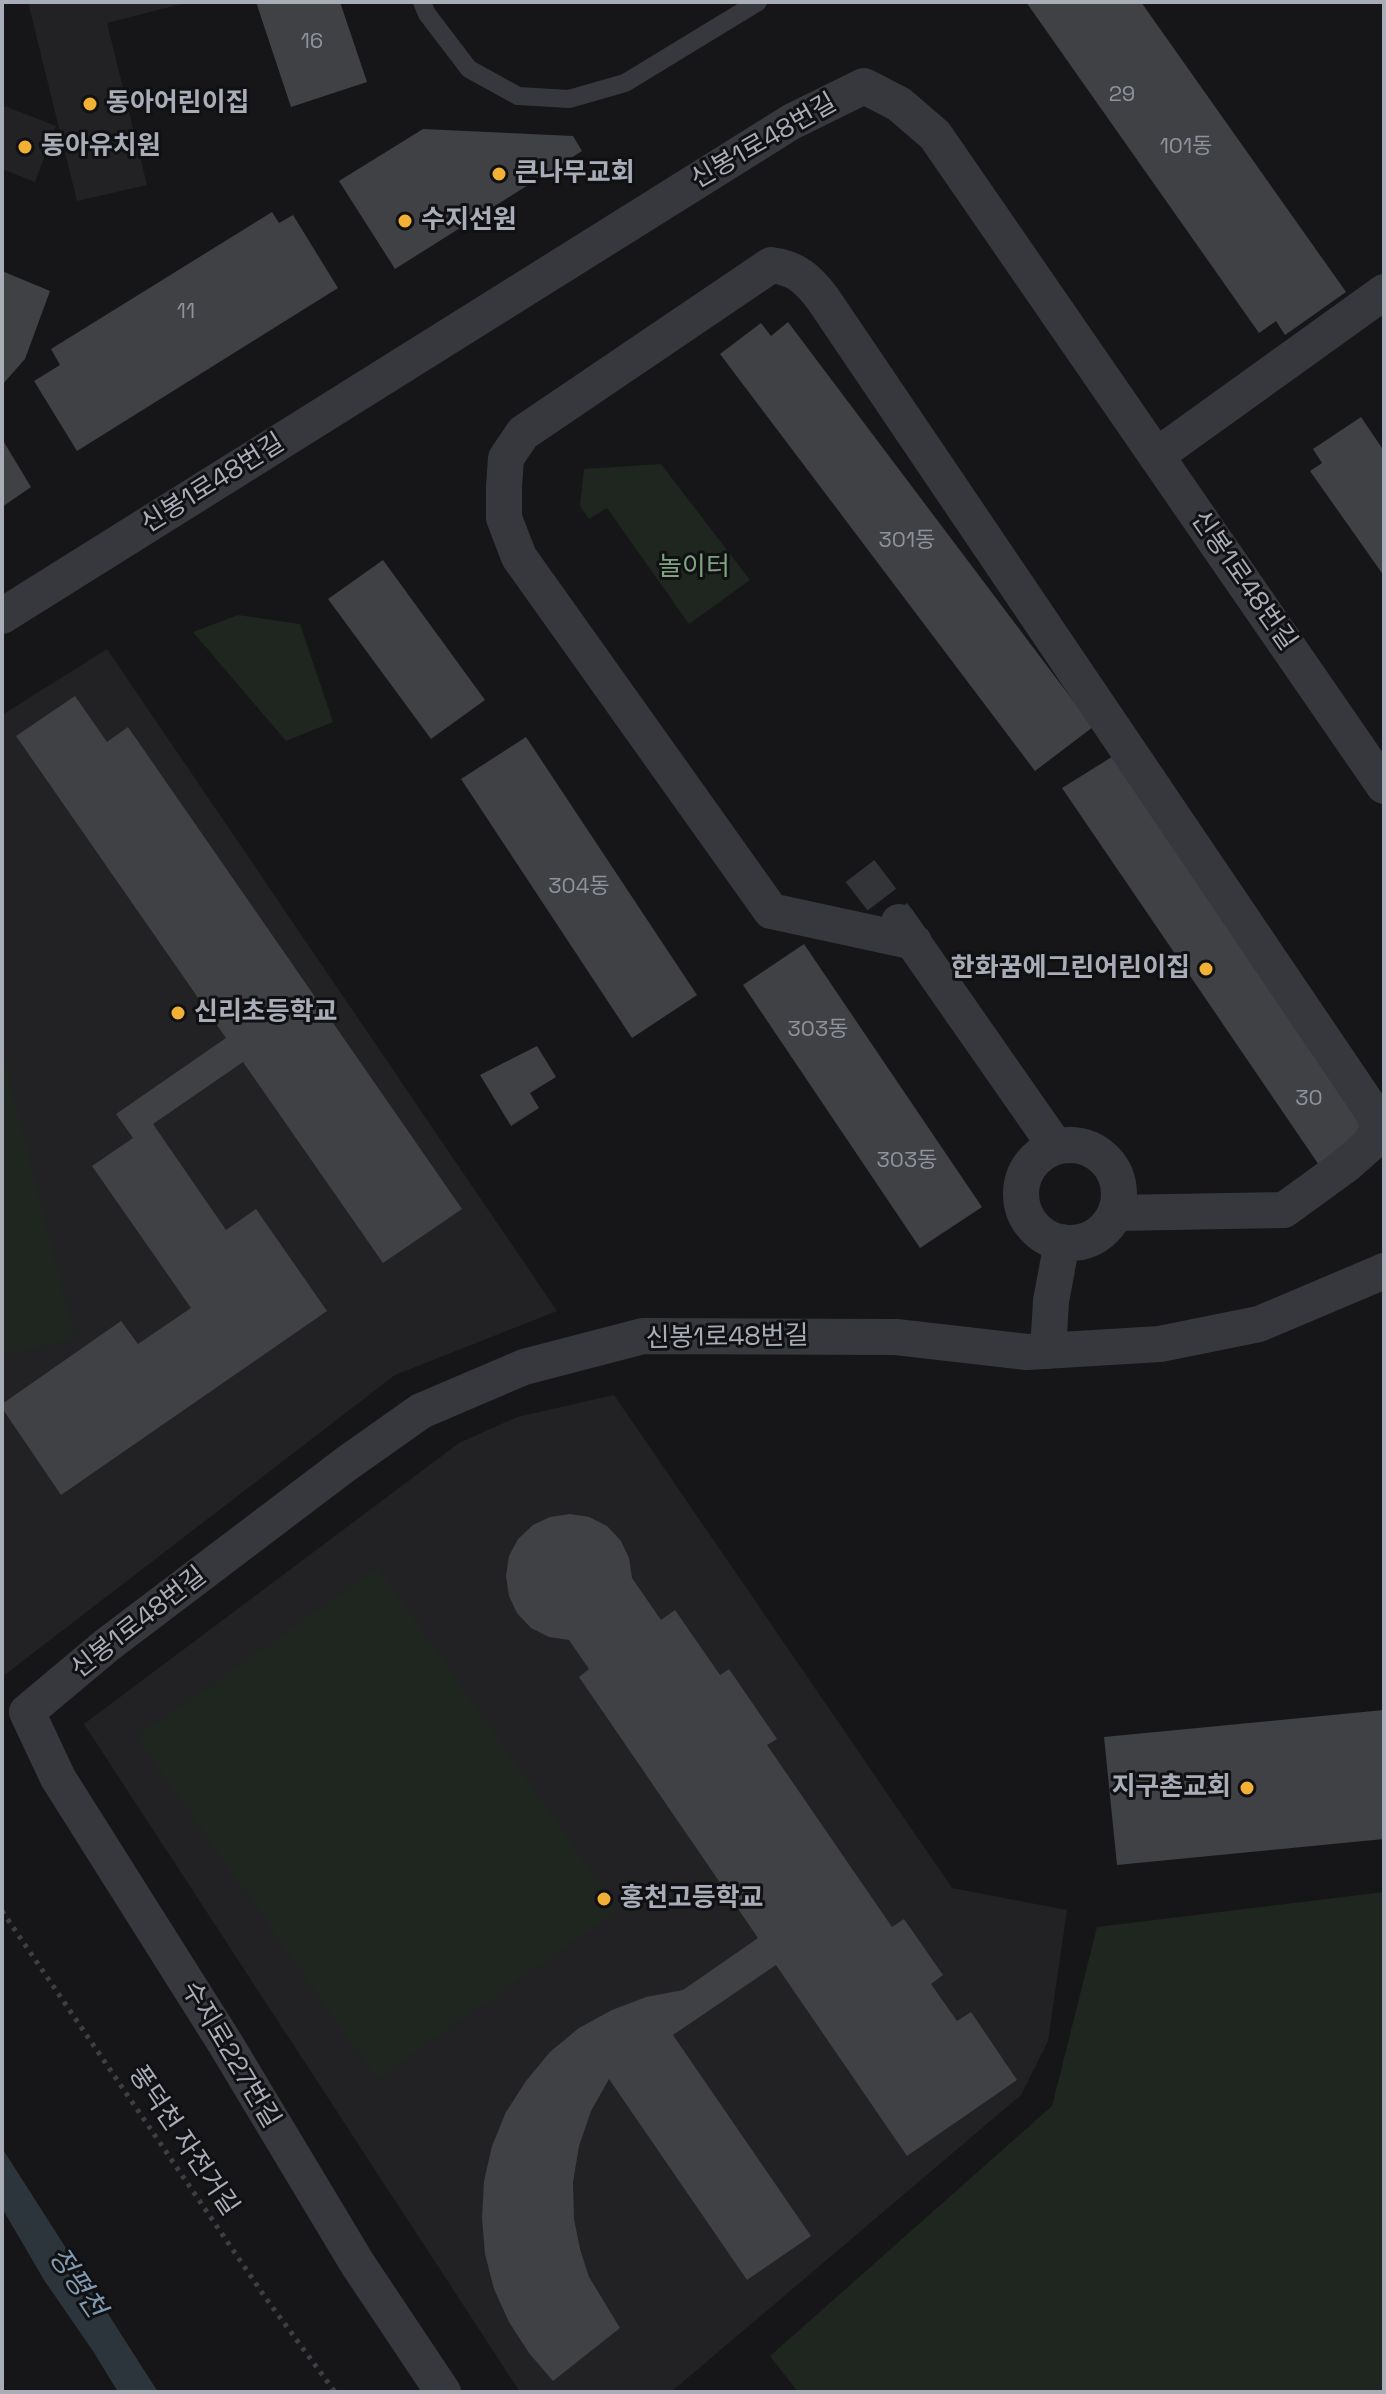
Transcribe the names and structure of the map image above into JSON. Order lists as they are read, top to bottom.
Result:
{
  "streets": {
    "street": ["신봉1로48번길", "수지로227번길"],
    "path": ["풍덕천 자전거길"]
  },
  "crossings": [
    ["신봉1로48번길", "수지로227번길"]
  ],
  "water": ["정평천"],
  "parks": ["놀이터"],
  "places": [
    "동아어린이집",
    "동아유치원",
    "큰나무교회",
    "수지선원",
    "한화꿈에그린어린이집",
    "신리초등학교",
    "지구촌교회",
    "홍천고등학교"
  ],
  "house_numbers": [
    "16",
    "29",
    "101동",
    "11",
    "301동",
    "304동",
    "303동",
    "30",
    "303동"
  ]
}
